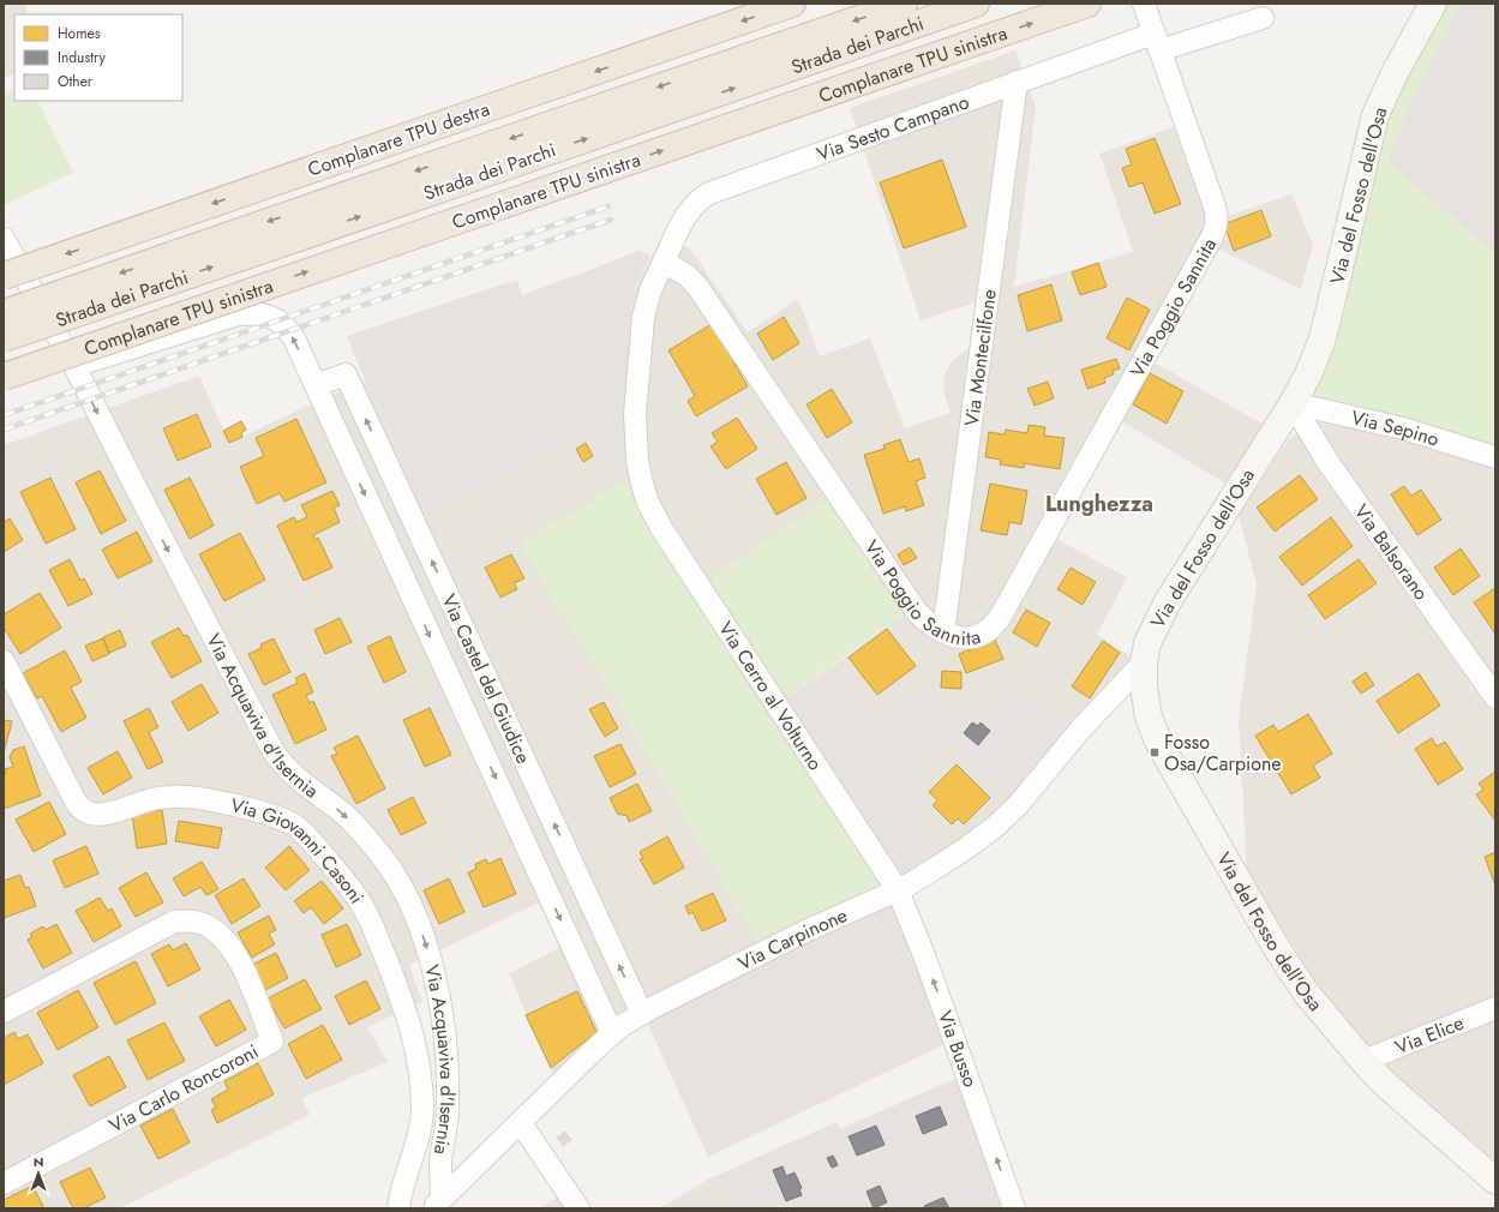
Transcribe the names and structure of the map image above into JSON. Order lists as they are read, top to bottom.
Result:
{
  "streets": {
    "highway": ["Strada dei Parchi", "Complanare TPU sinistra", "Complanare TPU destra"],
    "street": [
      "Via Sesto Campano",
      "Via del Fosso dell'Osa",
      "Via Poggio Sannita",
      "Via Montecilfone",
      "Via Sepino",
      "Via Balsorano",
      "Via Castel del Giudice",
      "Via Cerro al Volturno",
      "Via Acquaviva d'Isernia",
      "Via Giovanni Casoni",
      "Via Carpinone",
      "Via Elice",
      "Via Busso",
      "Via Carlo Roncoroni"
    ]
  },
  "crossings": [
    ["Via Sesto Campano", "Via Poggio Sannita"],
    ["Via Sesto Campano", "Via Montecilfone"],
    ["Via Sesto Campano", "Via Cerro al Volturno"],
    ["Via del Fosso dell'Osa", "Via Sepino"],
    ["Via del Fosso dell'Osa", "Via Balsorano"],
    ["Via del Fosso dell'Osa", "Via Carpinone"],
    ["Via del Fosso dell'Osa", "Via Elice"],
    ["Via Poggio Sannita", "Via Montecilfone"],
    ["Via Poggio Sannita", "Via Cerro al Volturno"],
    ["Via Sepino", "Via Balsorano"],
    ["Via Castel del Giudice", "Via Acquaviva d'Isernia"],
    ["Via Castel del Giudice", "Via Carpinone"],
    ["Via Cerro al Volturno", "Via Carpinone"],
    ["Via Cerro al Volturno", "Via Busso"],
    ["Via Acquaviva d'Isernia", "Via Carpinone"],
    ["Via Carpinone", "Via Busso"]
  ],
  "one_way": [
    "Complanare TPU sinistra",
    "Complanare TPU destra",
    "Via Acquaviva d'Isernia",
    "Via Busso"
  ],
  "districts": ["Lunghezza"],
  "places": {
    "transit": ["Fosso Osa/Carpione"]
  },
  "legend": ["Homes", "Industry", "Other"],
  "north": "top"
}
